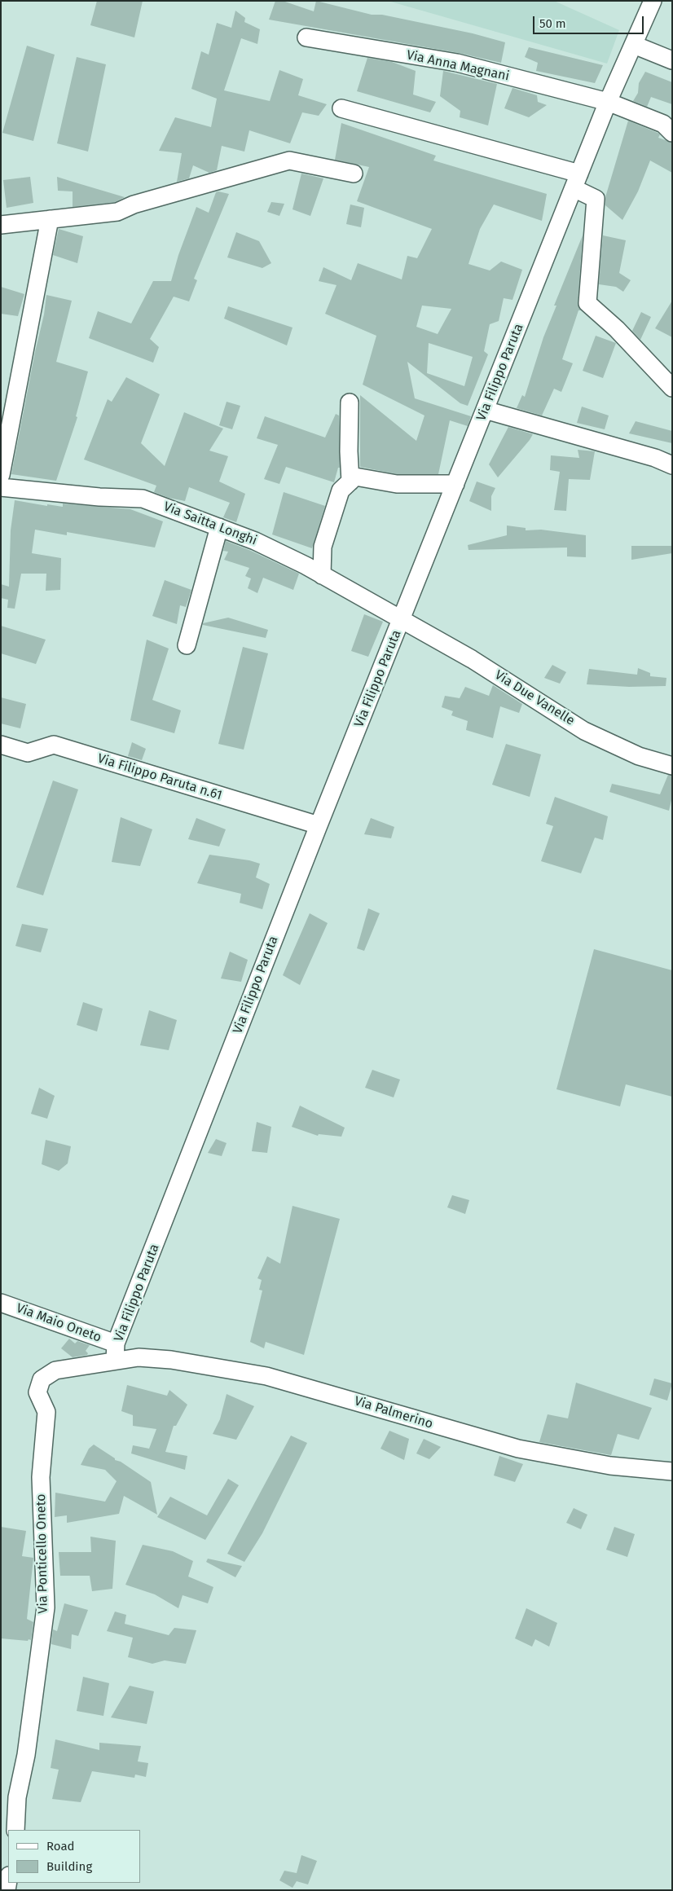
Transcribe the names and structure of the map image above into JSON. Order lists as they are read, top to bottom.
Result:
{
  "streets": {
    "street": [
      "Via Anna Magnani",
      "Via Filippo Paruta",
      "Via Saitta Longhi",
      "Via Due Vanelle",
      "Via Filippo Paruta n.61",
      "Via Maio Oneto",
      "Via Palmerino",
      "Via Ponticello Oneto"
    ]
  },
  "crossings": [
    ["Via Anna Magnani", "Via Filippo Paruta"],
    ["Via Filippo Paruta", "Via Saitta Longhi"],
    ["Via Filippo Paruta", "Via Due Vanelle"],
    ["Via Filippo Paruta", "Via Filippo Paruta n.61"],
    ["Via Filippo Paruta", "Via Maio Oneto"],
    ["Via Filippo Paruta", "Via Palmerino"],
    ["Via Filippo Paruta", "Via Ponticello Oneto"],
    ["Via Saitta Longhi", "Via Due Vanelle"],
    ["Via Maio Oneto", "Via Palmerino"],
    ["Via Maio Oneto", "Via Ponticello Oneto"],
    ["Via Palmerino", "Via Ponticello Oneto"]
  ],
  "legend": ["Road", "Building"],
  "scale_bar": "50 m"
}
